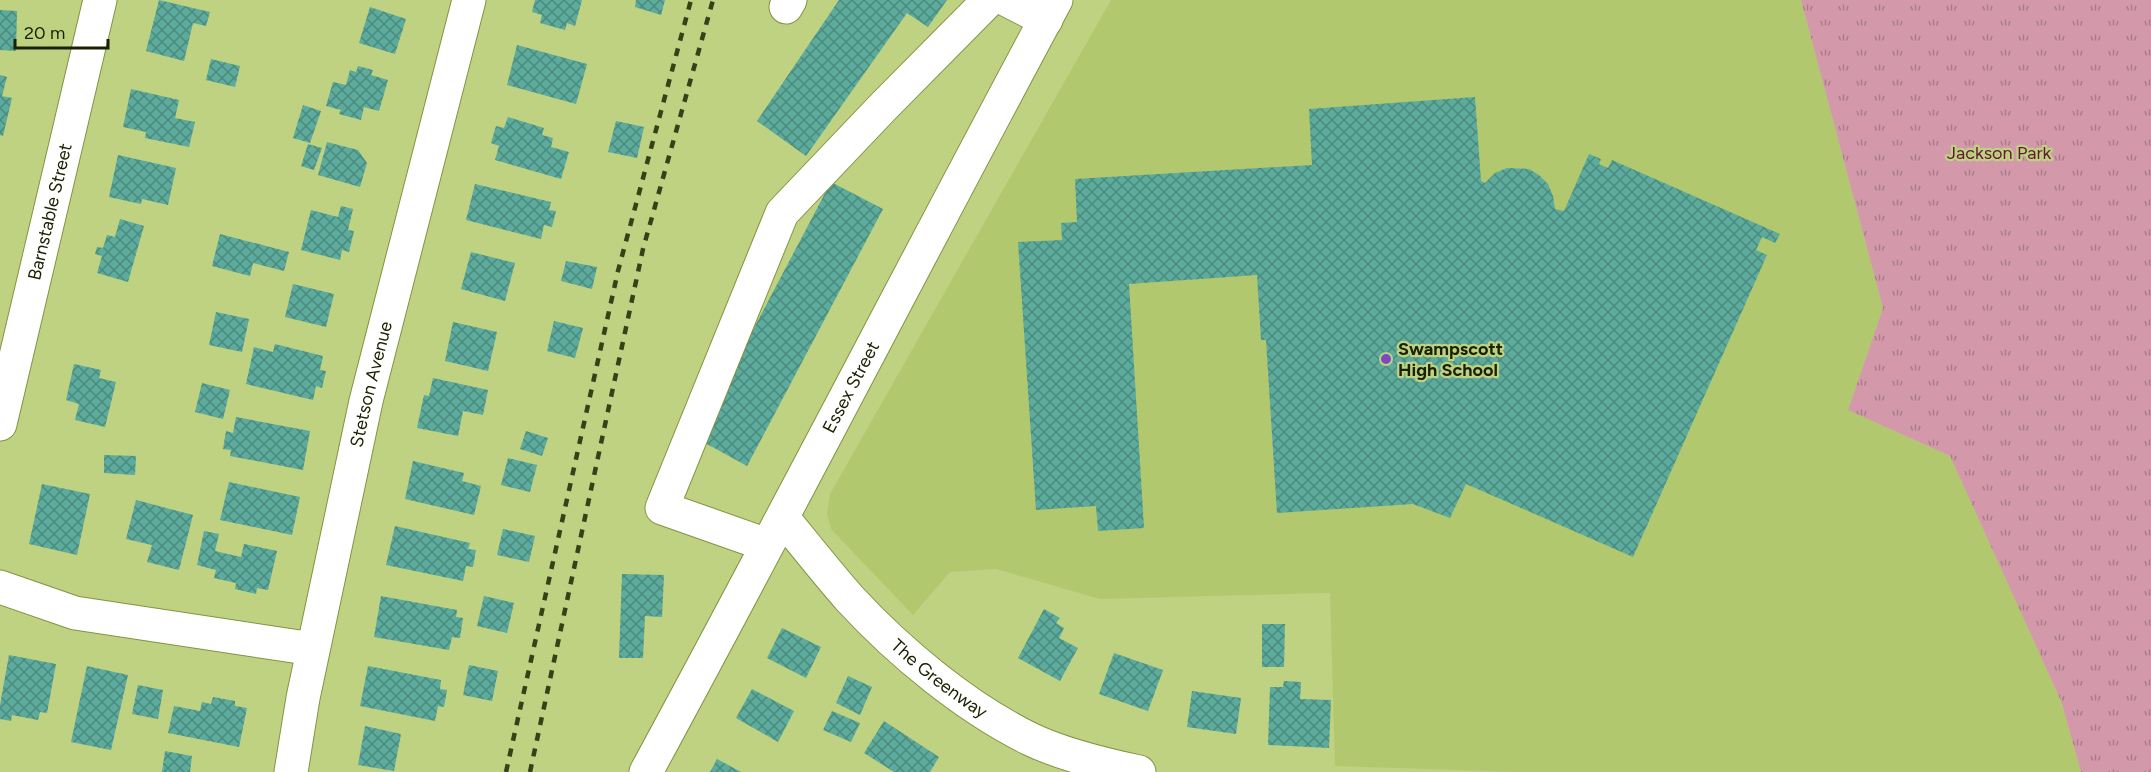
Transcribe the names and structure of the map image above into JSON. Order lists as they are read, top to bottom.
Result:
{
  "streets": {
    "street": [
      "Barnstable Street",
      "Stetson Avenue",
      "Essex Street",
      "The Greenway"
    ]
  },
  "crossings": [
    ["Essex Street", "The Greenway"]
  ],
  "parks": ["Jackson Park"],
  "places": ["Swampscott High School"],
  "scale_bar": "20 m"
}
